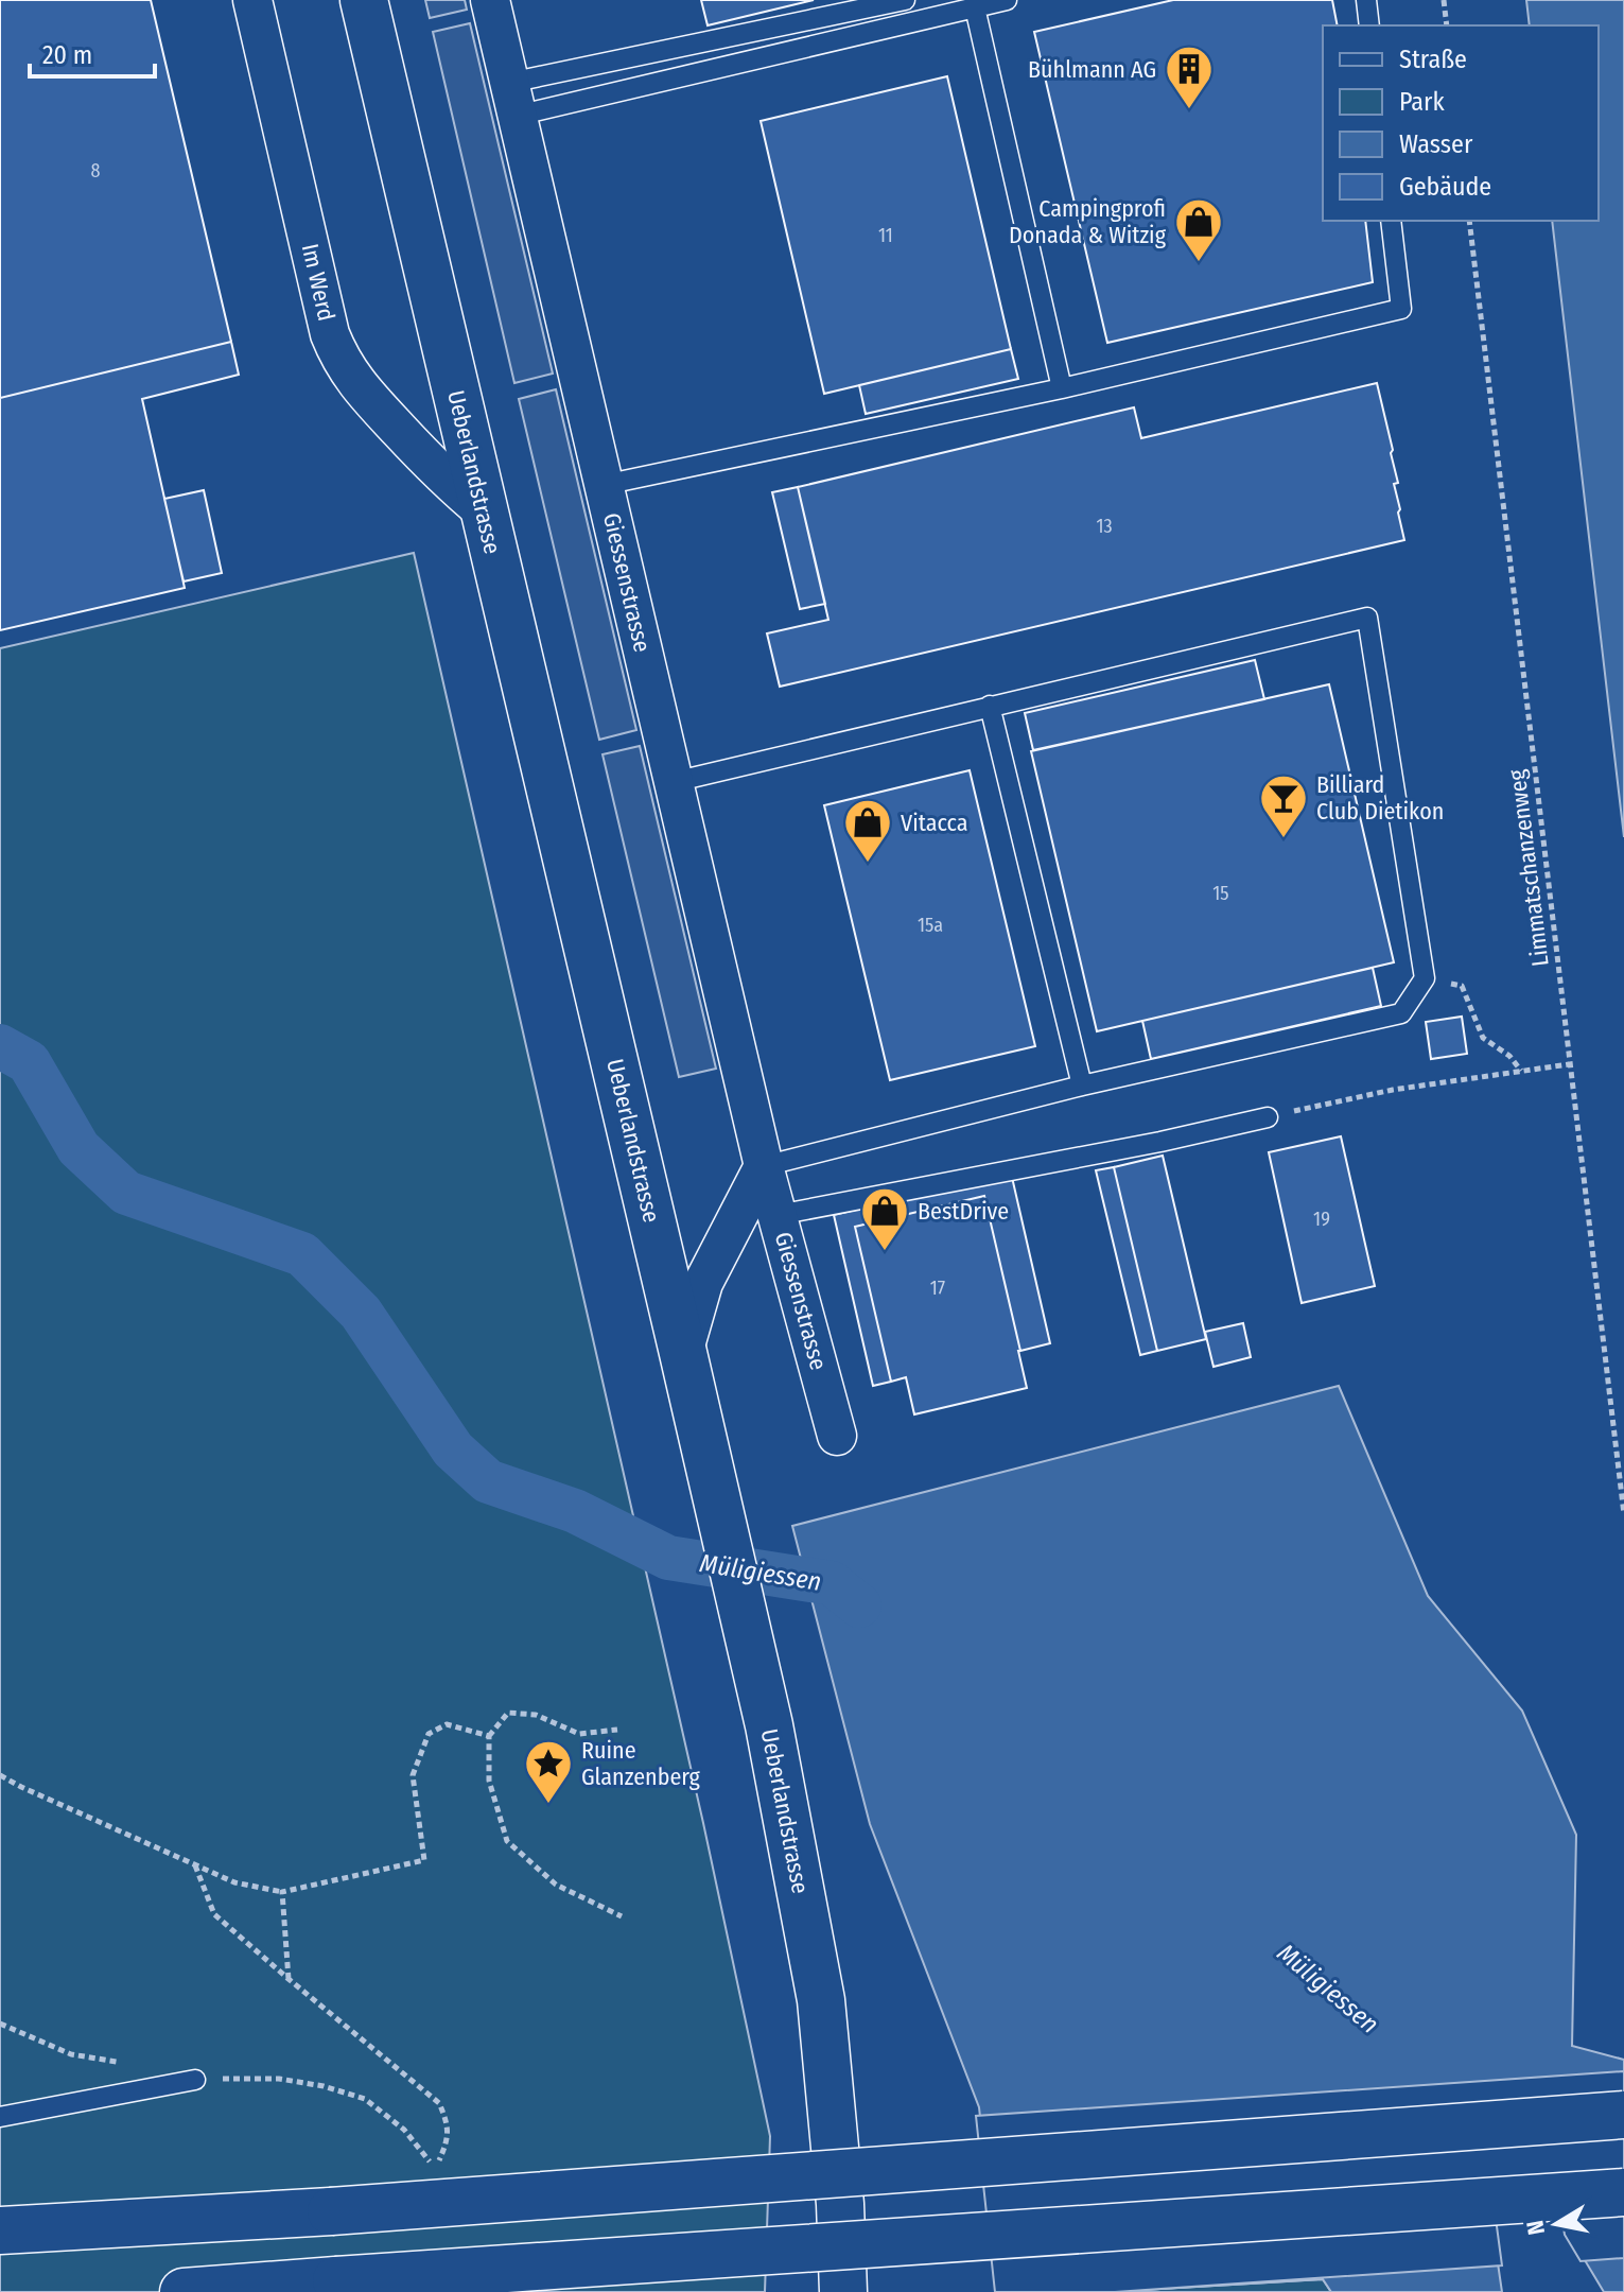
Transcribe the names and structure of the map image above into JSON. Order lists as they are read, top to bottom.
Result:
{
  "streets": {
    "main road": ["Ueberlandstrasse"],
    "street": ["Im Werd", "Giessenstrasse"],
    "path": ["Limmatschanzenweg"]
  },
  "crossings": [
    ["Im Werd", "Ueberlandstrasse"]
  ],
  "water": ["Müligiessen"],
  "places": {
    "building": ["Bühlmann AG"],
    "shop": ["Campingprofi Donada & Witzig", "Vitacca", "BestDrive"],
    "bar": ["Billiard Club Dietikon"],
    "place": ["Ruine Glanzenberg"]
  },
  "house_numbers": [
    "8",
    "11",
    "13",
    "15",
    "15a",
    "19",
    "17"
  ],
  "legend": [
    "Straße",
    "Park",
    "Wasser",
    "Gebäude"
  ],
  "scale_bar": "20 m",
  "north": "left"
}
